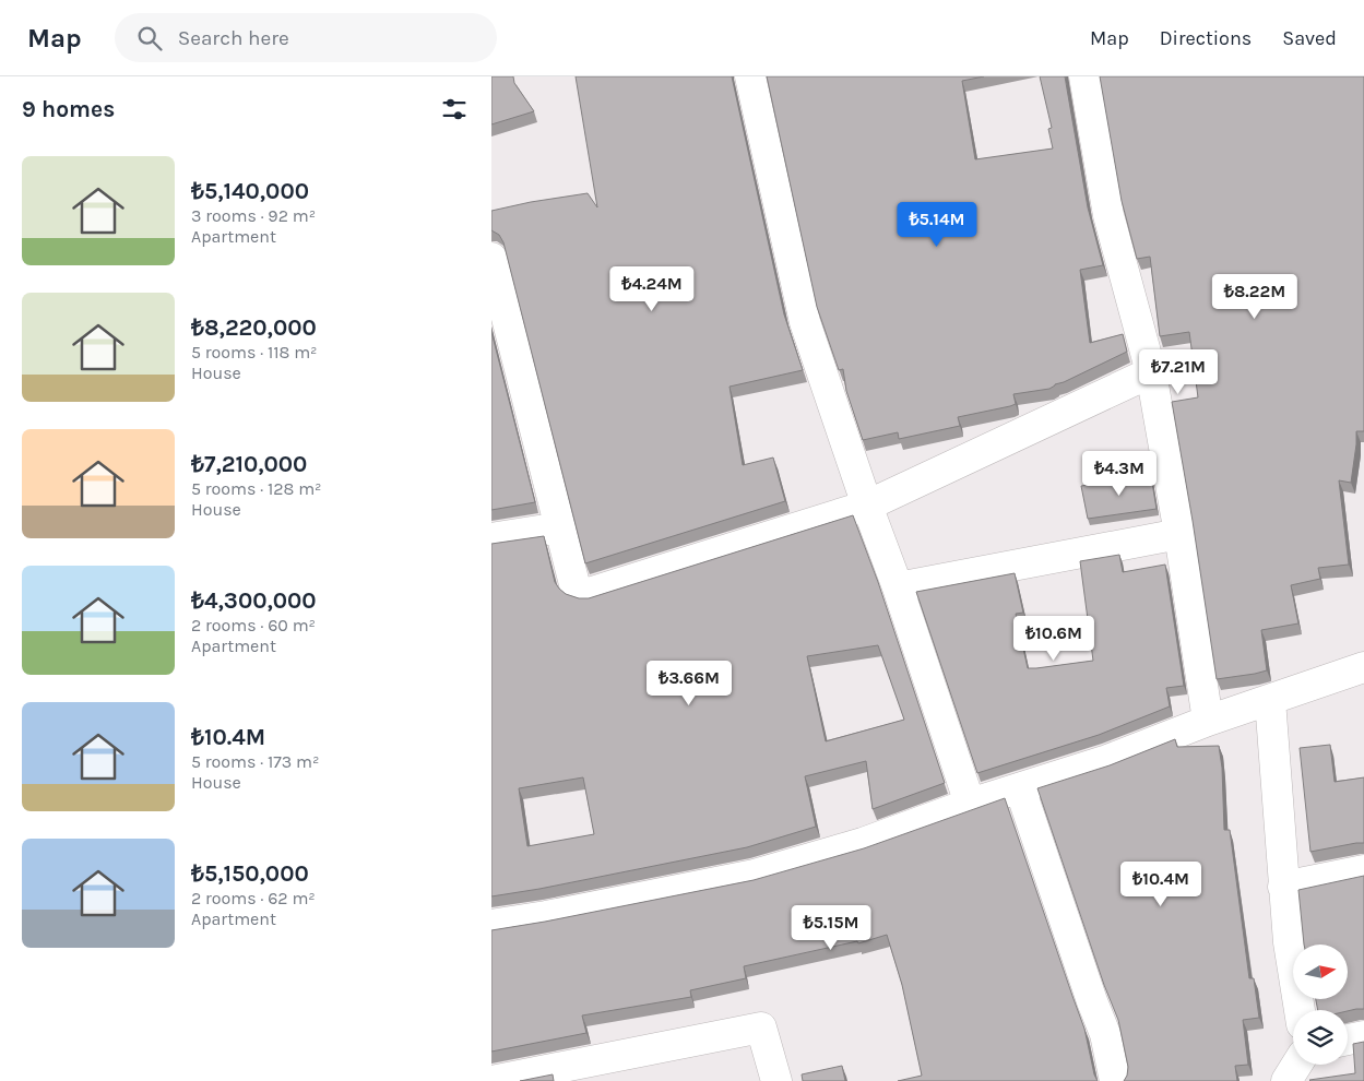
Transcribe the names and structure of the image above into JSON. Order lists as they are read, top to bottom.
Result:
{
  "north": "right",
  "page": {
    "header": "Map",
    "search": "Search here",
    "nav": ["Map", "Directions", "Saved"],
    "heading": "9 homes",
    "list": [
      {
        "name": "₺5,140,000",
        "note": "3 rooms · 92 m² · Apartment"
      },
      {
        "name": "₺8,220,000",
        "note": "5 rooms · 118 m² · House"
      },
      {
        "name": "₺7,210,000",
        "note": "5 rooms · 128 m² · House"
      },
      {
        "name": "₺4,300,000",
        "note": "2 rooms · 60 m² · Apartment"
      },
      {
        "name": "₺10.4M",
        "note": "5 rooms · 173 m² · House"
      },
      {
        "name": "₺5,150,000",
        "note": "2 rooms · 62 m² · Apartment"
      }
    ],
    "price": [
      "₺5.14M",
      "₺4.24M",
      "₺8.22M",
      "₺7.21M",
      "₺4.3M",
      "₺10.6M",
      "₺3.66M",
      "₺10.4M",
      "₺5.15M"
    ]
  }
}
